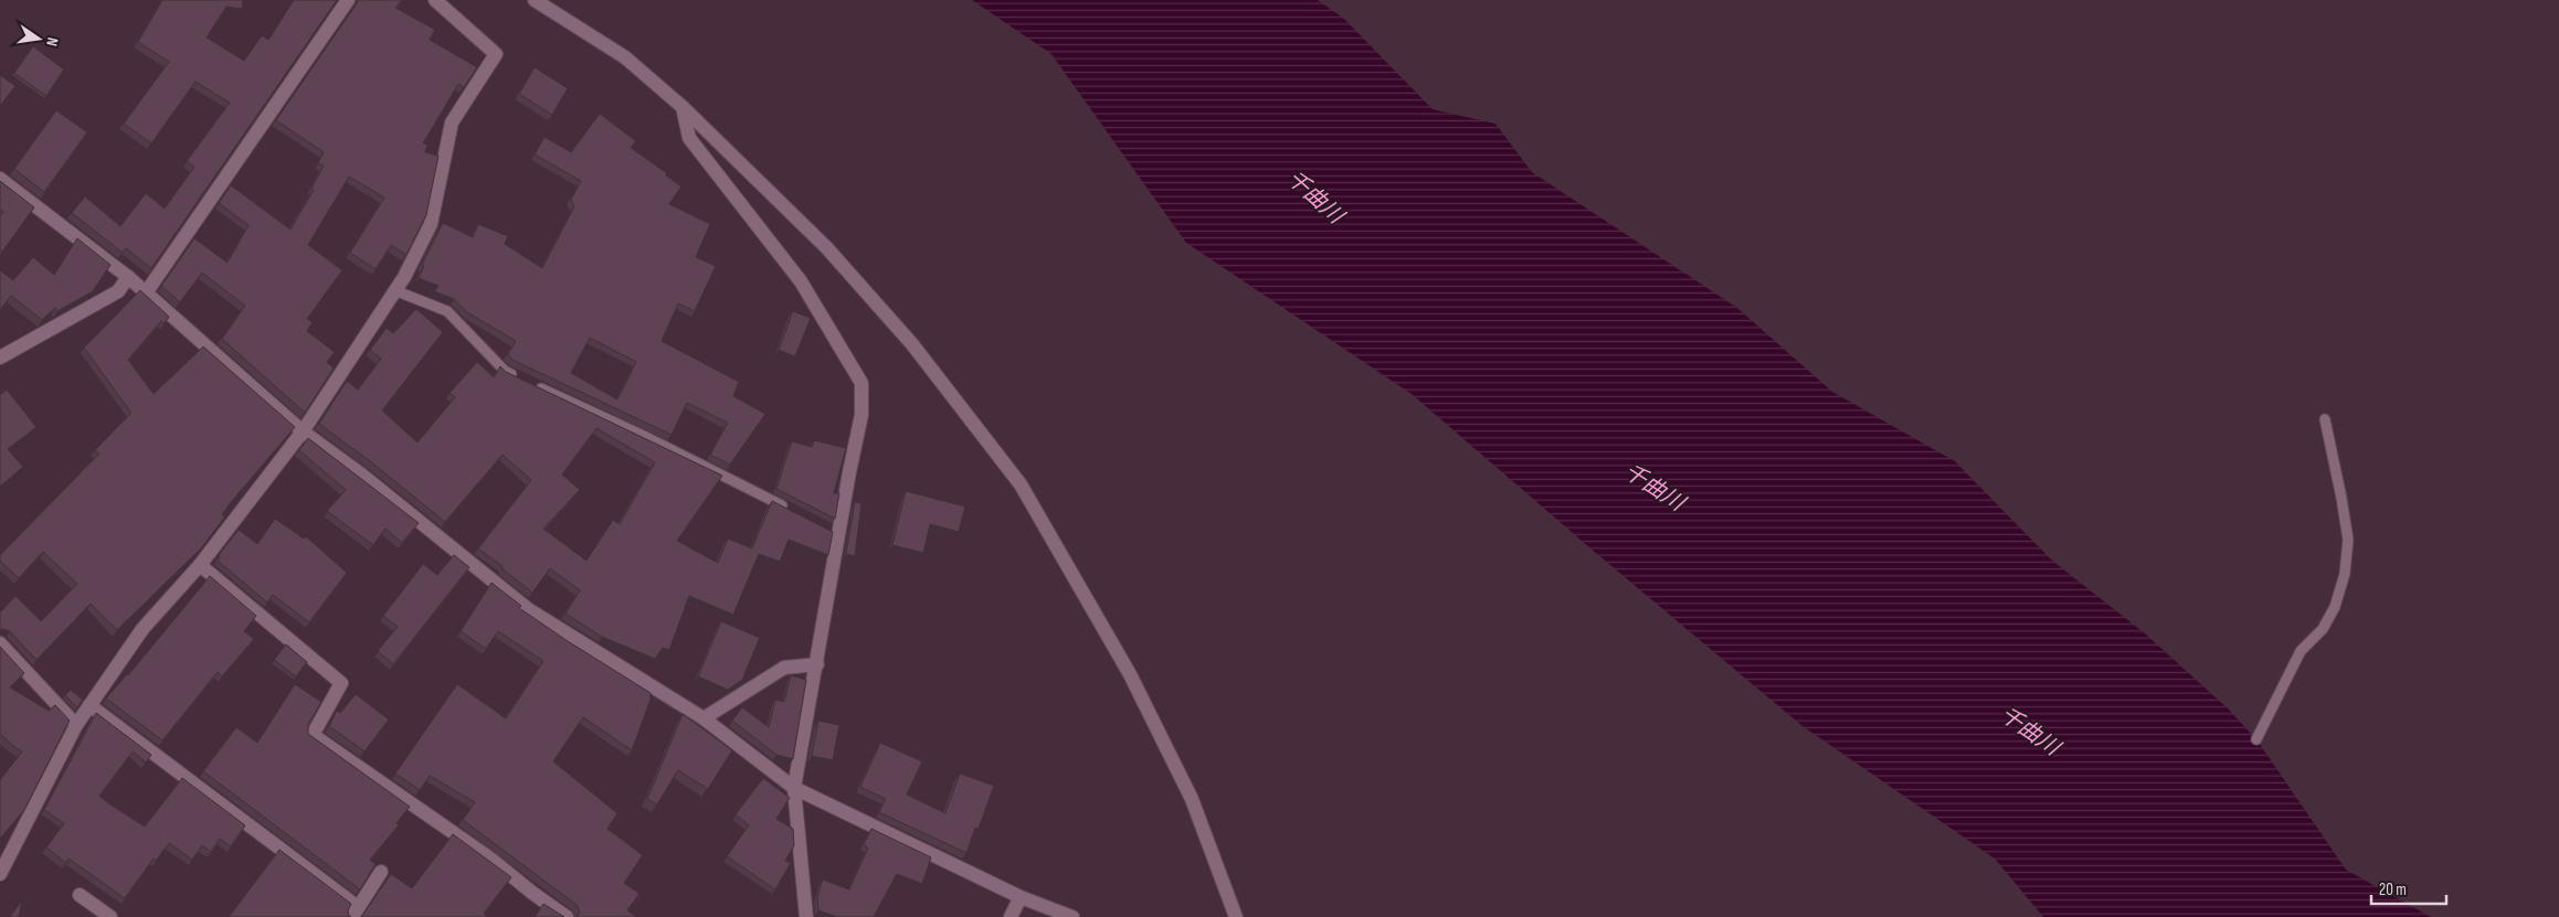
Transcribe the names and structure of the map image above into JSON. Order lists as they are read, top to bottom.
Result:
{
  "water": ["千曲川"],
  "scale_bar": "20 m",
  "north": "right"
}
